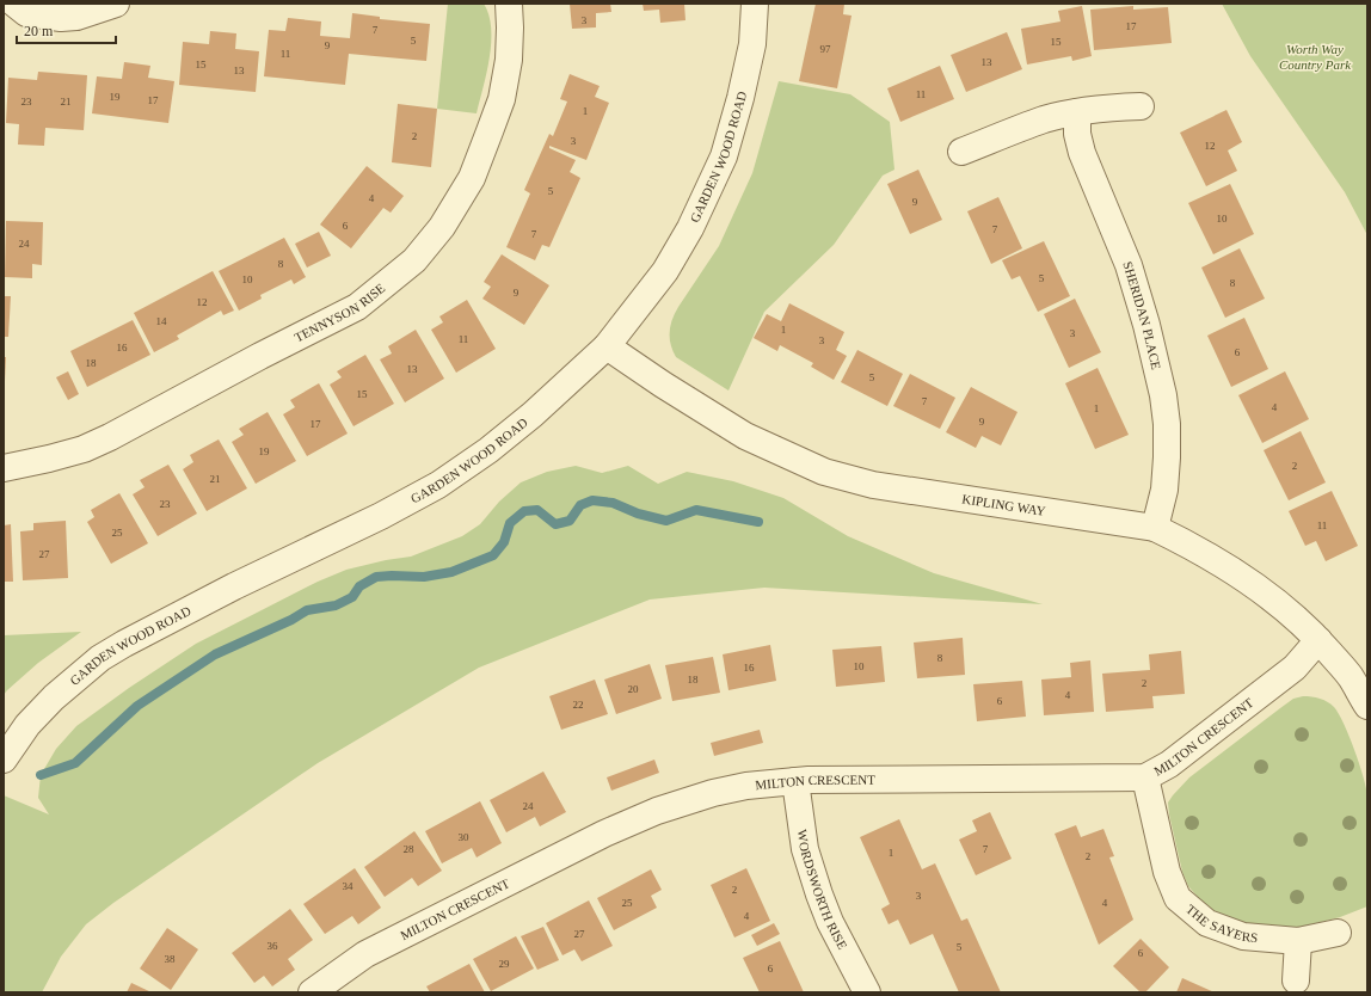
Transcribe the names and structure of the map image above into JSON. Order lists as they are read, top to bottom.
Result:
{
  "streets": {
    "street": [
      "GARDEN WOOD ROAD",
      "TENNYSON RISE",
      "SHERIDAN PLACE",
      "KIPLING WAY",
      "MILTON CRESCENT",
      "WORDSWORTH RISE",
      "THE SAYERS"
    ]
  },
  "crossings": [
    ["GARDEN WOOD ROAD", "KIPLING WAY"],
    ["SHERIDAN PLACE", "KIPLING WAY"],
    ["KIPLING WAY", "MILTON CRESCENT"],
    ["MILTON CRESCENT", "WORDSWORTH RISE"],
    ["MILTON CRESCENT", "THE SAYERS"]
  ],
  "parks": ["Worth Way Country Park"],
  "house_numbers": [
    "3",
    "17",
    "7",
    "5",
    "15",
    "9",
    "97",
    "11",
    "13",
    "15",
    "13",
    "11",
    "19",
    "17",
    "23",
    "21",
    "1",
    "2",
    "3",
    "12",
    "5",
    "4",
    "9",
    "10",
    "6",
    "7",
    "7",
    "24",
    "8",
    "5",
    "10",
    "8",
    "9",
    "12",
    "14",
    "1",
    "3",
    "11",
    "3",
    "16",
    "6",
    "18",
    "13",
    "5",
    "15",
    "7",
    "4",
    "1",
    "9",
    "17",
    "19",
    "2",
    "21",
    "23",
    "11",
    "25",
    "27",
    "8",
    "10",
    "16",
    "18",
    "2",
    "20",
    "4",
    "6",
    "22",
    "24",
    "30",
    "28",
    "7",
    "1",
    "2",
    "34",
    "2",
    "3",
    "25",
    "4",
    "4",
    "27",
    "36",
    "5",
    "6",
    "38",
    "29",
    "6"
  ],
  "scale_bar": "20 m"
}
